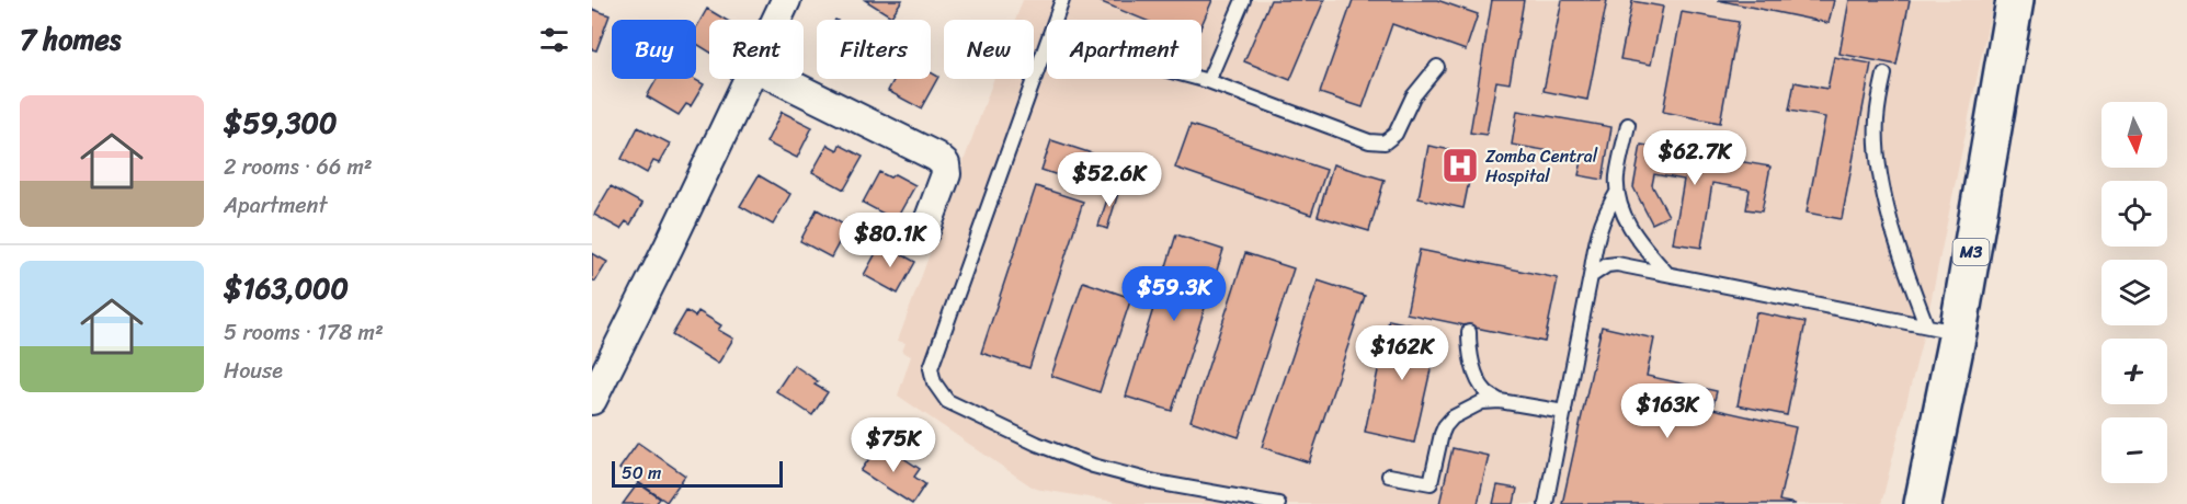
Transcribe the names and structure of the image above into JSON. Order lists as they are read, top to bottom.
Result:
{
  "streets": {
    "highway": ["M3"]
  },
  "places": {
    "hospital": ["Zomba Central Hospital"]
  },
  "scale_bar": "50 m",
  "north": "bottom",
  "page": {
    "heading": "7 homes",
    "chip": [
      "Buy",
      "Rent",
      "Filters",
      "New",
      "Apartment"
    ],
    "list": [
      {
        "name": "$59,300",
        "note": "2 rooms · 66 m² · Apartment"
      },
      {
        "name": "$163,000",
        "note": "5 rooms · 178 m² · House"
      }
    ],
    "map_buttons": ["+", "−"],
    "price": [
      "$62.7K",
      "$52.6K",
      "$80.1K",
      "$59.3K",
      "$162K",
      "$163K",
      "$75K"
    ],
    "scale": "50 m"
  }
}
